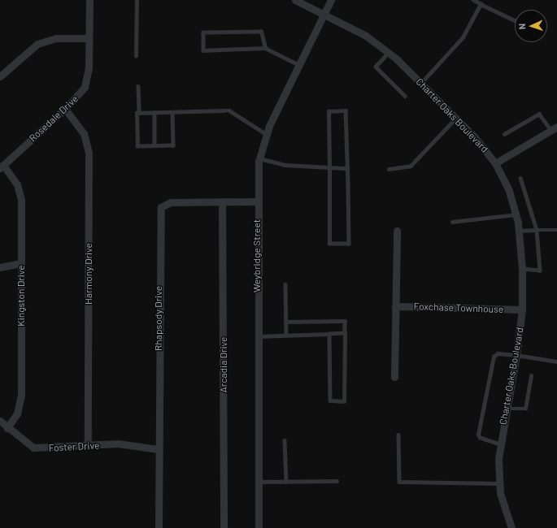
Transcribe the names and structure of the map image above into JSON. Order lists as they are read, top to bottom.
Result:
{
  "streets": {
    "street": [
      "Charter Oaks Boulevard",
      "Rosedale Drive",
      "Weybridge Street",
      "Harmony Drive",
      "Kingston Drive",
      "Foxchase Townhouse",
      "Rhapsody Drive",
      "Arcadia Drive",
      "Foster Drive"
    ]
  },
  "crossings": [
    ["Charter Oaks Boulevard", "Weybridge Street"],
    ["Charter Oaks Boulevard", "Foxchase Townhouse"],
    ["Rosedale Drive", "Harmony Drive"],
    ["Rosedale Drive", "Kingston Drive"],
    ["Weybridge Street", "Rhapsody Drive"],
    ["Harmony Drive", "Foster Drive"],
    ["Kingston Drive", "Foster Drive"],
    ["Rhapsody Drive", "Arcadia Drive"],
    ["Rhapsody Drive", "Foster Drive"]
  ],
  "north": "left"
}
